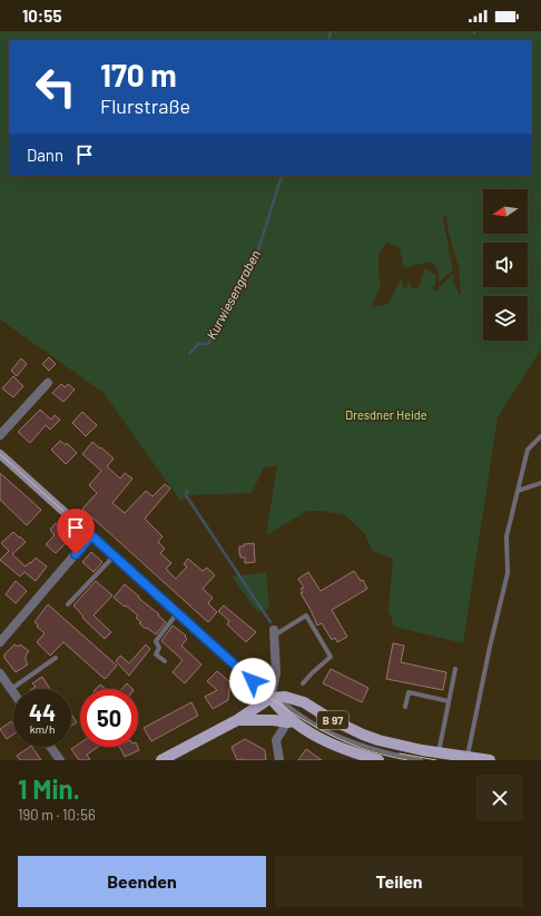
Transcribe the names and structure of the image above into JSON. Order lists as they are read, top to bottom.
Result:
{
  "streets": {
    "main road": ["B 97"]
  },
  "water": ["Kurwiesengraben"],
  "parks": ["Dresdner Heide"],
  "north": "left",
  "page": {
    "status": "10:55",
    "turn": ["170 m", "Flurstraße"],
    "then": "Dann",
    "speed": "44 km/h",
    "limit": "50",
    "heading": ["1 Min.", "190 m · 10:56"],
    "buttons": ["Beenden", "Teilen"]
  }
}
